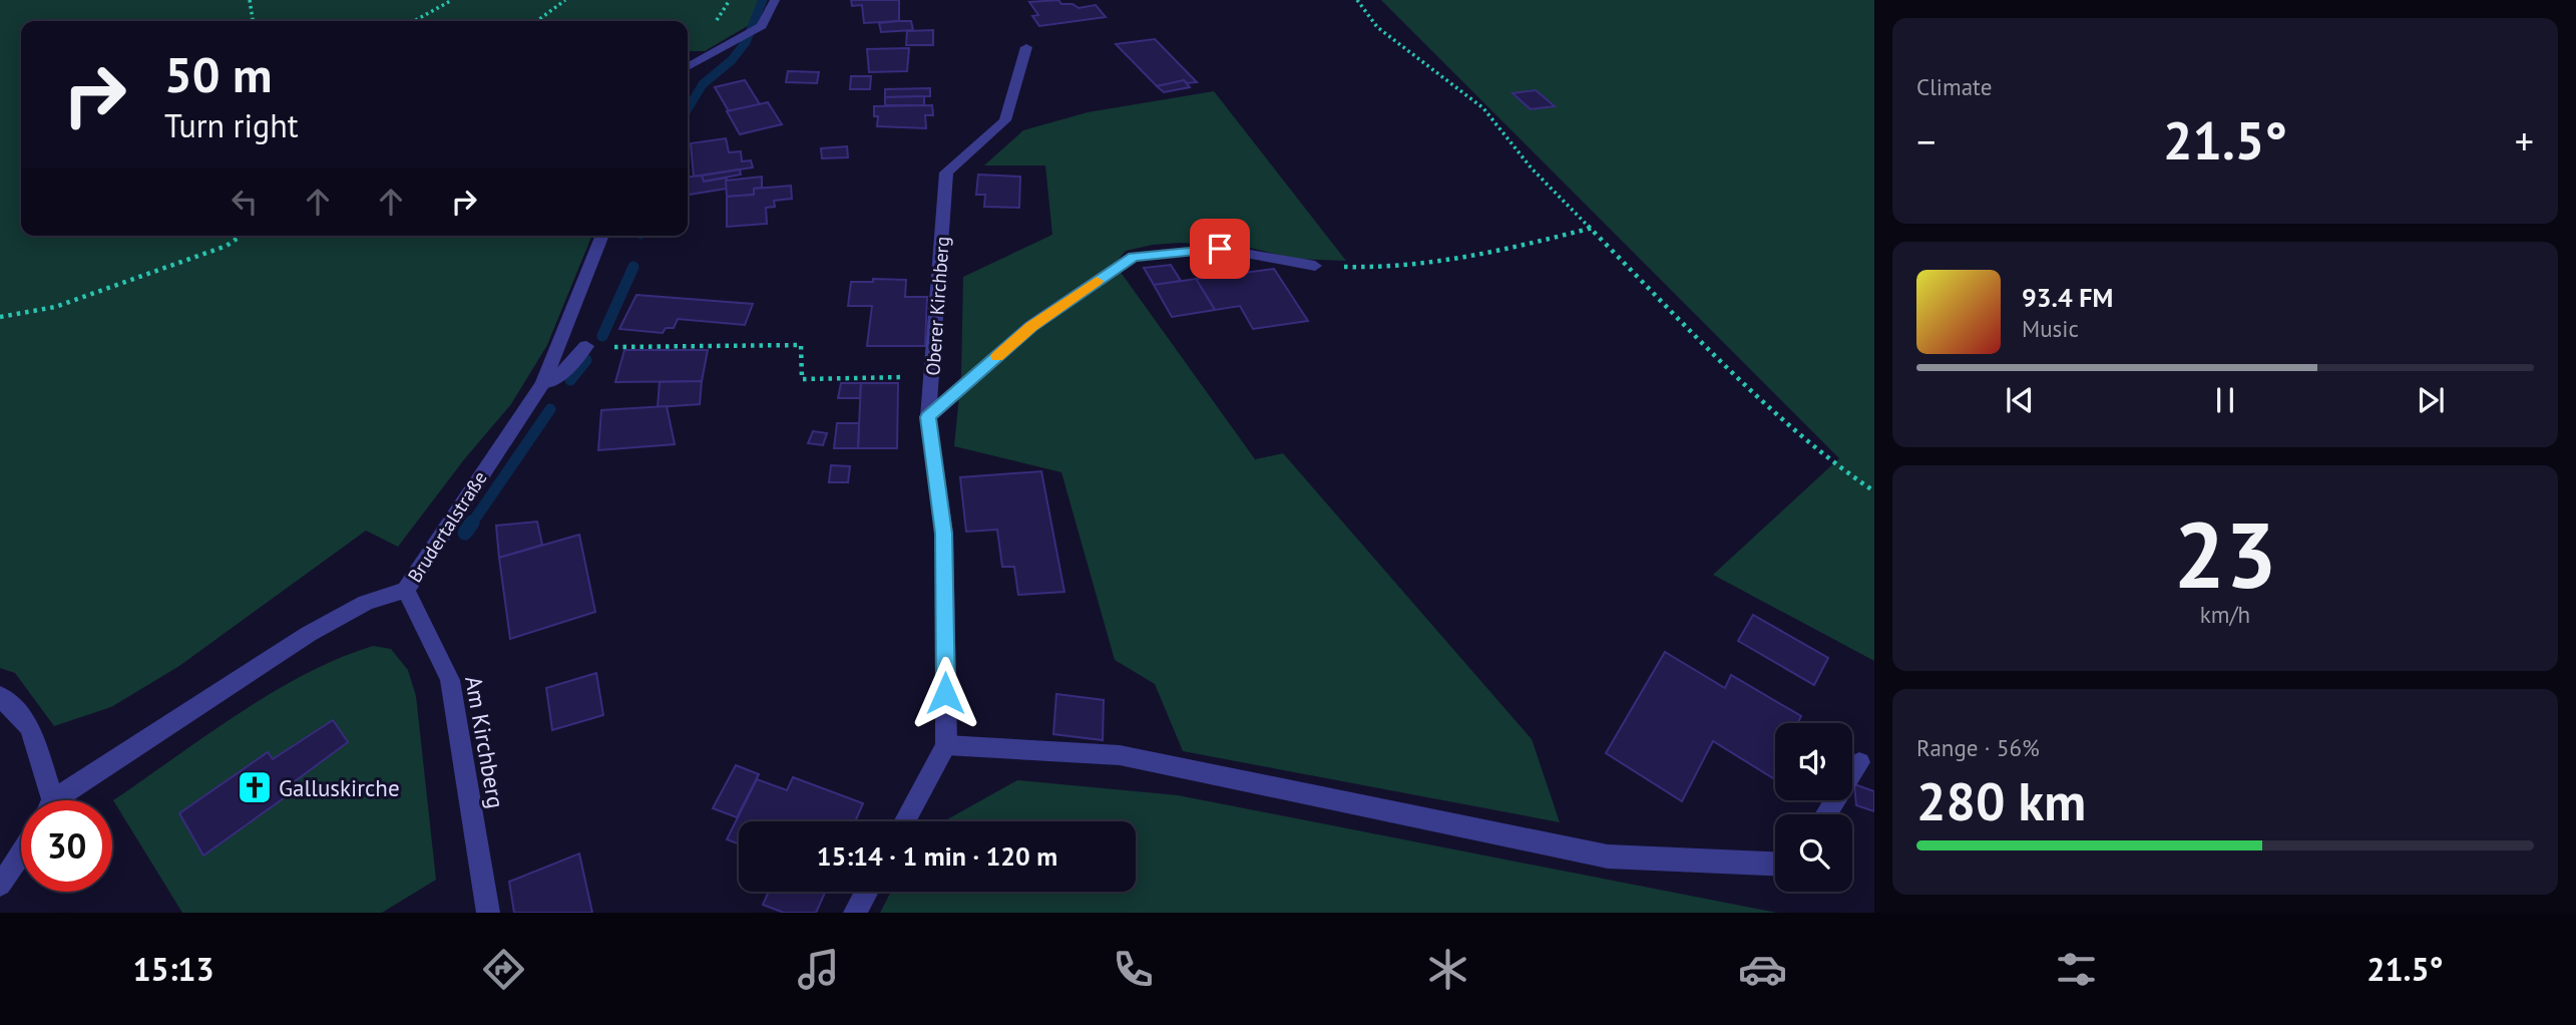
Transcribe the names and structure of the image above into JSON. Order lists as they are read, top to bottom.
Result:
{
  "streets": {
    "street": ["Oberer Kirchberg", "Brudertalstraße", "Am Kirchberg"]
  },
  "crossings": [
    ["Brudertalstraße", "Am Kirchberg"]
  ],
  "places": {
    "church": ["Galluskirche"]
  },
  "page": {
    "tile": [
      "Climate",
      ["23", "km/h"],
      ["Range · 56%", "280 km"]
    ],
    "turn": ["50 m", "Turn right"],
    "heat": ["−", "21.5°", "+"],
    "song": ["93.4 FM", "Music"],
    "limit": "30",
    "trip": "15:14 · 1 min · 120 m",
    "tabs": ["15:13", "21.5°"]
  }
}
